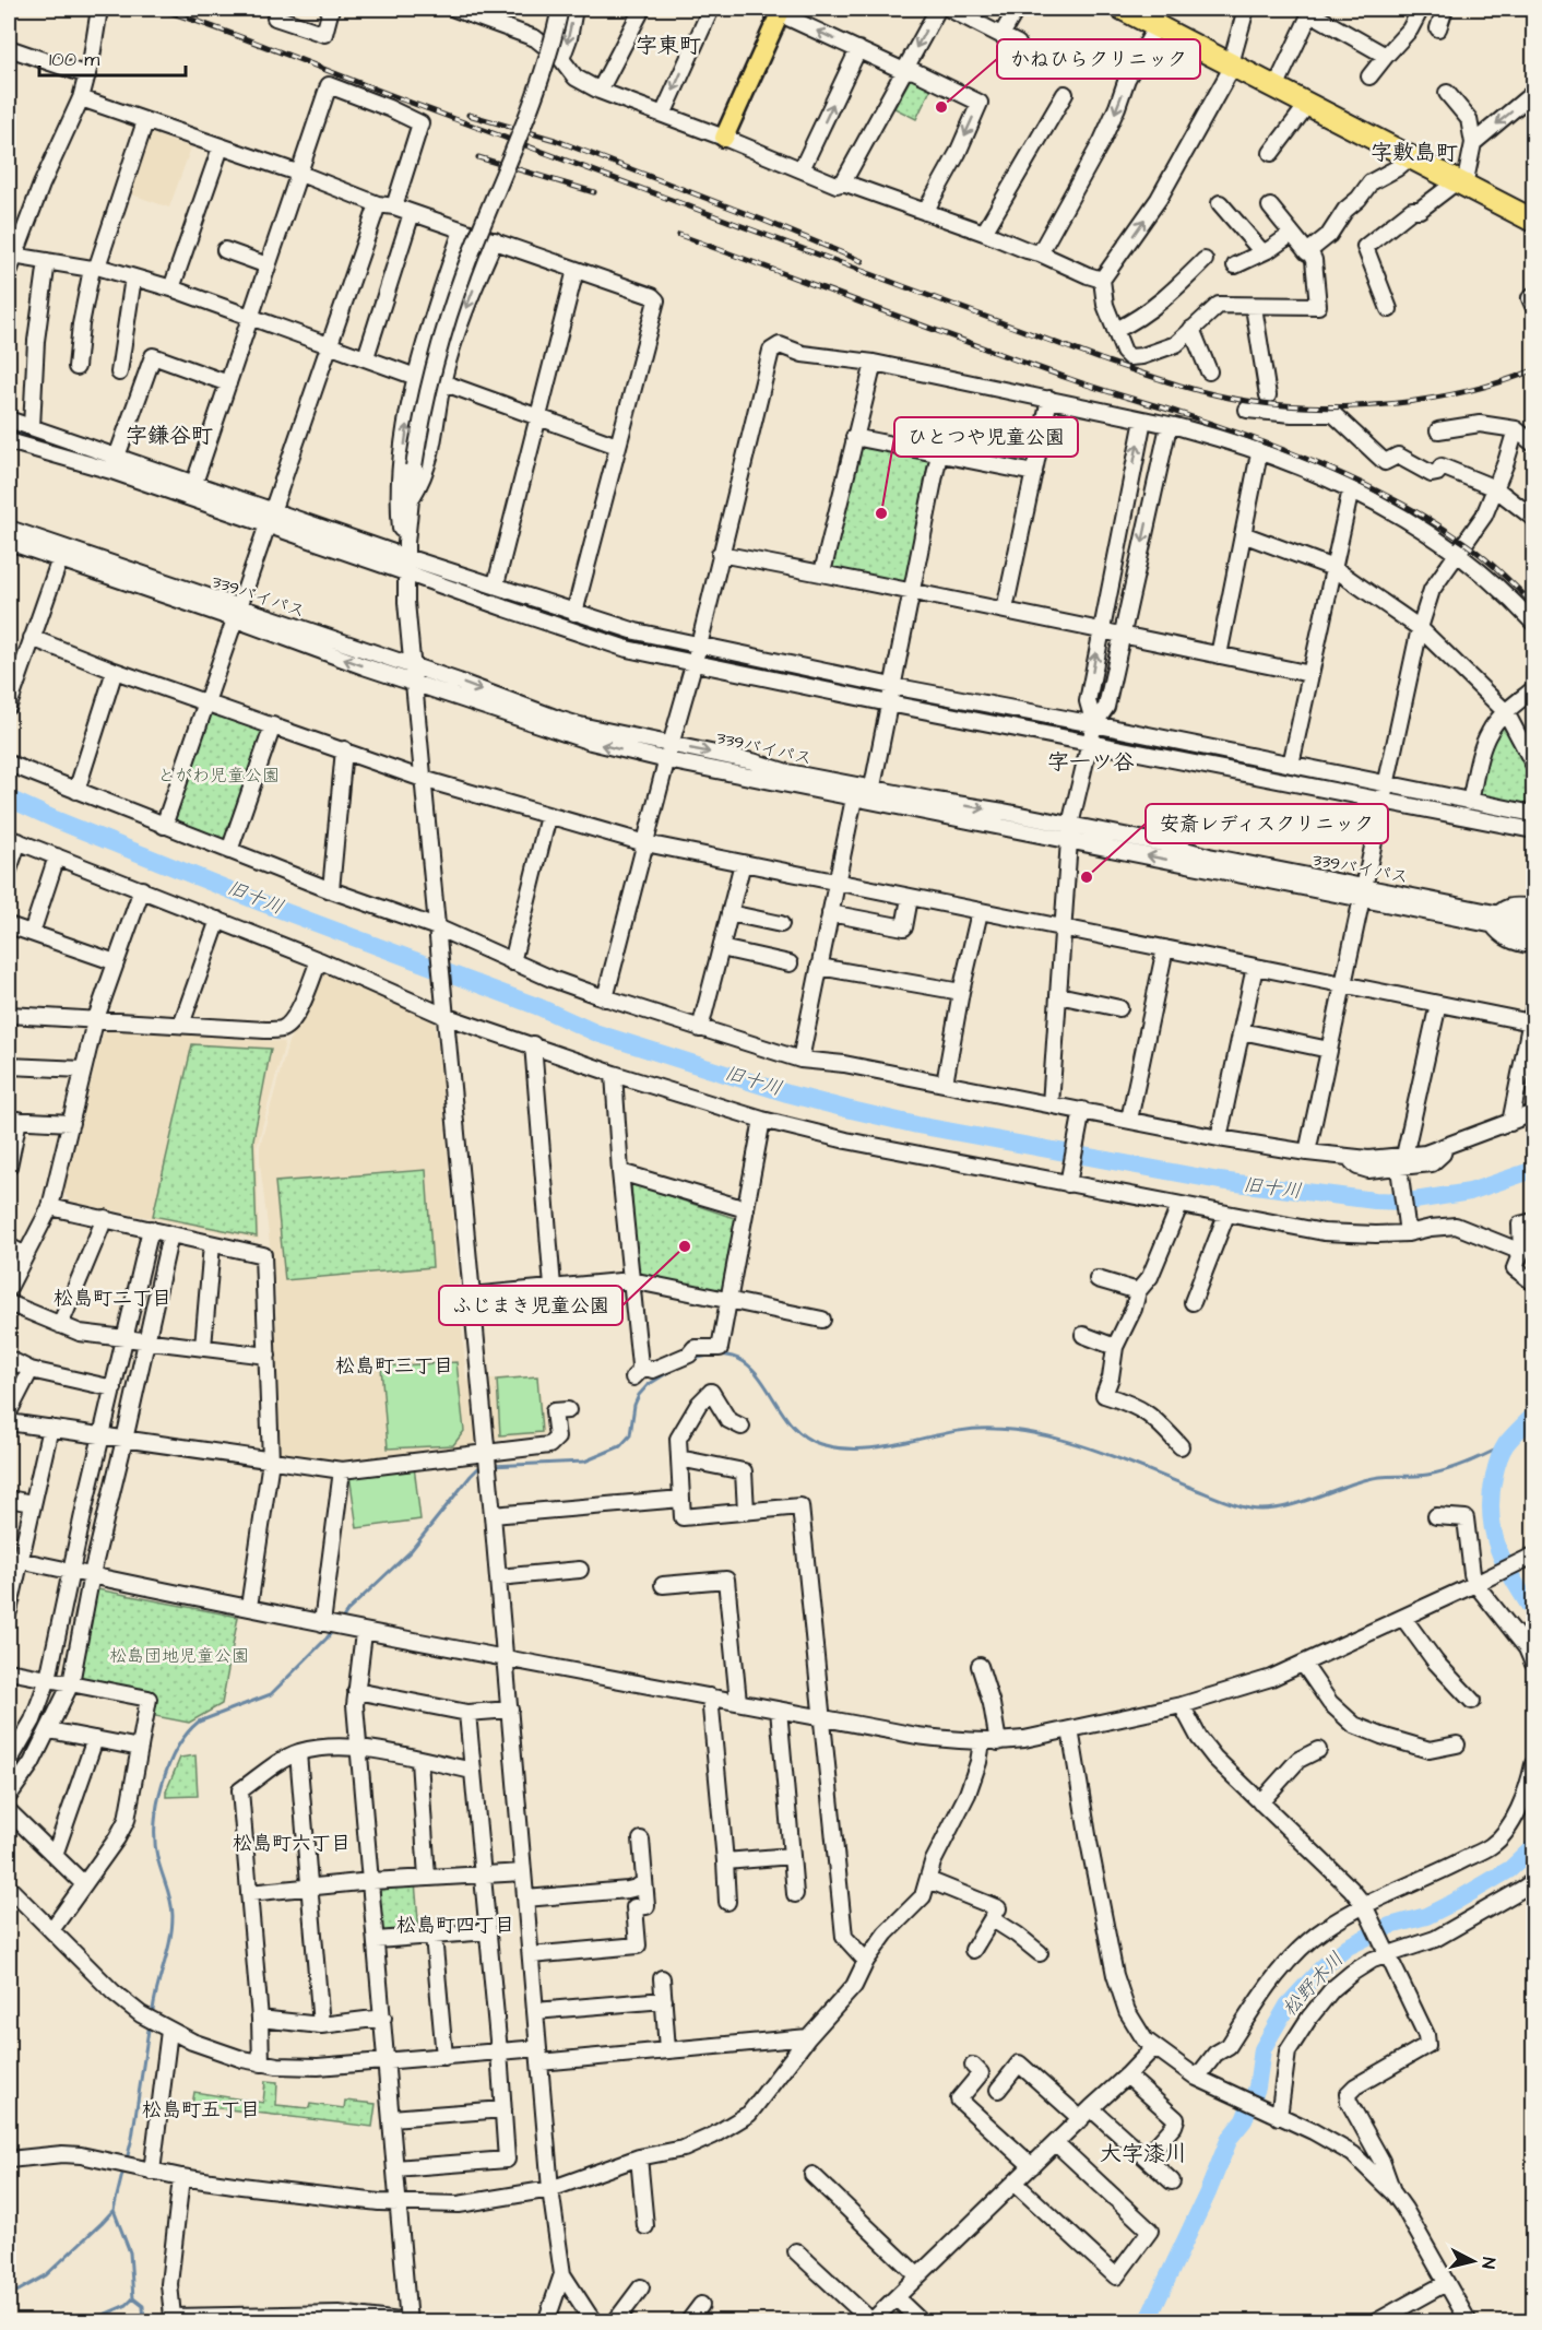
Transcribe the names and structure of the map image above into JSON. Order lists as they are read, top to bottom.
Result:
{
  "streets": {
    "street": ["339バイパス"]
  },
  "districts": [
    "字東町",
    "字敷島町",
    "字鎌谷町",
    "字一ツ谷",
    "松島町二丁目",
    "松島町三丁目",
    "松島町六丁目",
    "松島町四丁目",
    "松島町五丁目",
    "大字漆川"
  ],
  "water": ["旧十川", "松野木川"],
  "parks": ["とがわ児童公園", "松島団地児童公園"],
  "places": [
    "かねひらクリニック",
    "ひとつや児童公園",
    "安斎レディスクリニック",
    "ふじまき児童公園"
  ],
  "scale_bar": "100 m",
  "north": "right"
}
